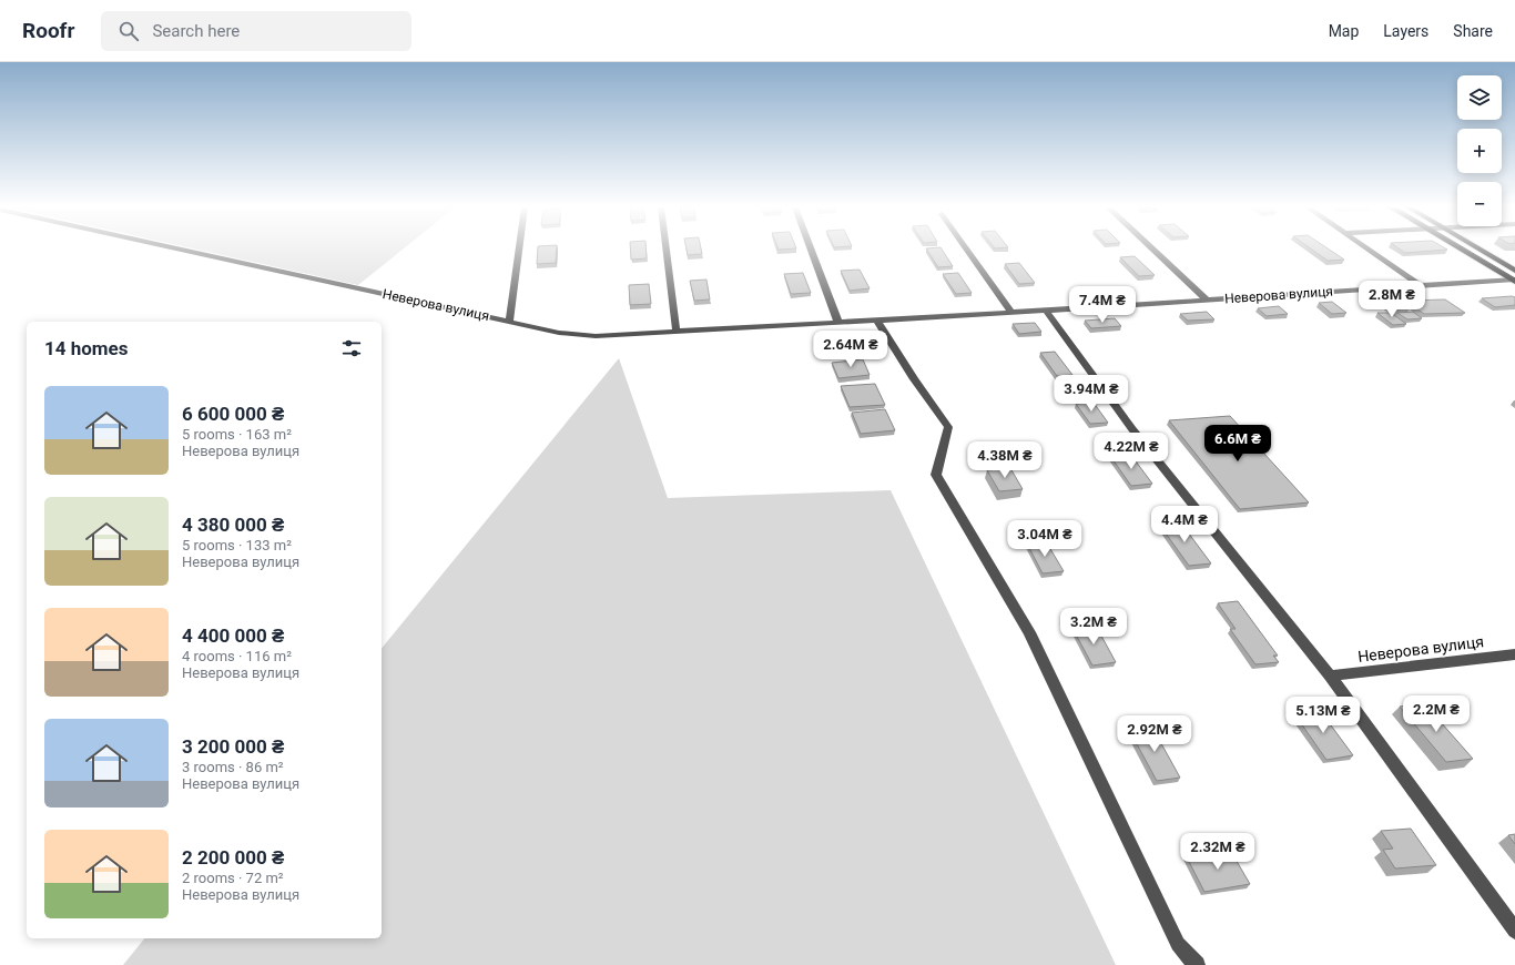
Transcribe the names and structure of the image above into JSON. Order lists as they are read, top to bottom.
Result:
{
  "streets": {
    "street": ["Неверова вулиця"]
  },
  "page": {
    "header": "Roofr",
    "search": "Search here",
    "nav": ["Map", "Layers", "Share"],
    "map_buttons": ["+", "−"],
    "price": [
      "2.8M ₴",
      "7.4M ₴",
      "2.64M ₴",
      "3.94M ₴",
      "6.6M ₴",
      "4.22M ₴",
      "4.38M ₴",
      "4.4M ₴",
      "3.04M ₴",
      "3.2M ₴",
      "2.2M ₴",
      "5.13M ₴",
      "2.92M ₴",
      "2.32M ₴"
    ],
    "heading": "14 homes",
    "list": [
      {
        "name": "6 600 000 ₴",
        "note": "5 rooms · 163 m² · Неверова вулиця"
      },
      {
        "name": "4 380 000 ₴",
        "note": "5 rooms · 133 m² · Неверова вулиця"
      },
      {
        "name": "4 400 000 ₴",
        "note": "4 rooms · 116 m² · Неверова вулиця"
      },
      {
        "name": "3 200 000 ₴",
        "note": "3 rooms · 86 m² · Неверова вулиця"
      },
      {
        "name": "2 200 000 ₴",
        "note": "2 rooms · 72 m² · Неверова вулиця"
      }
    ]
  }
}
